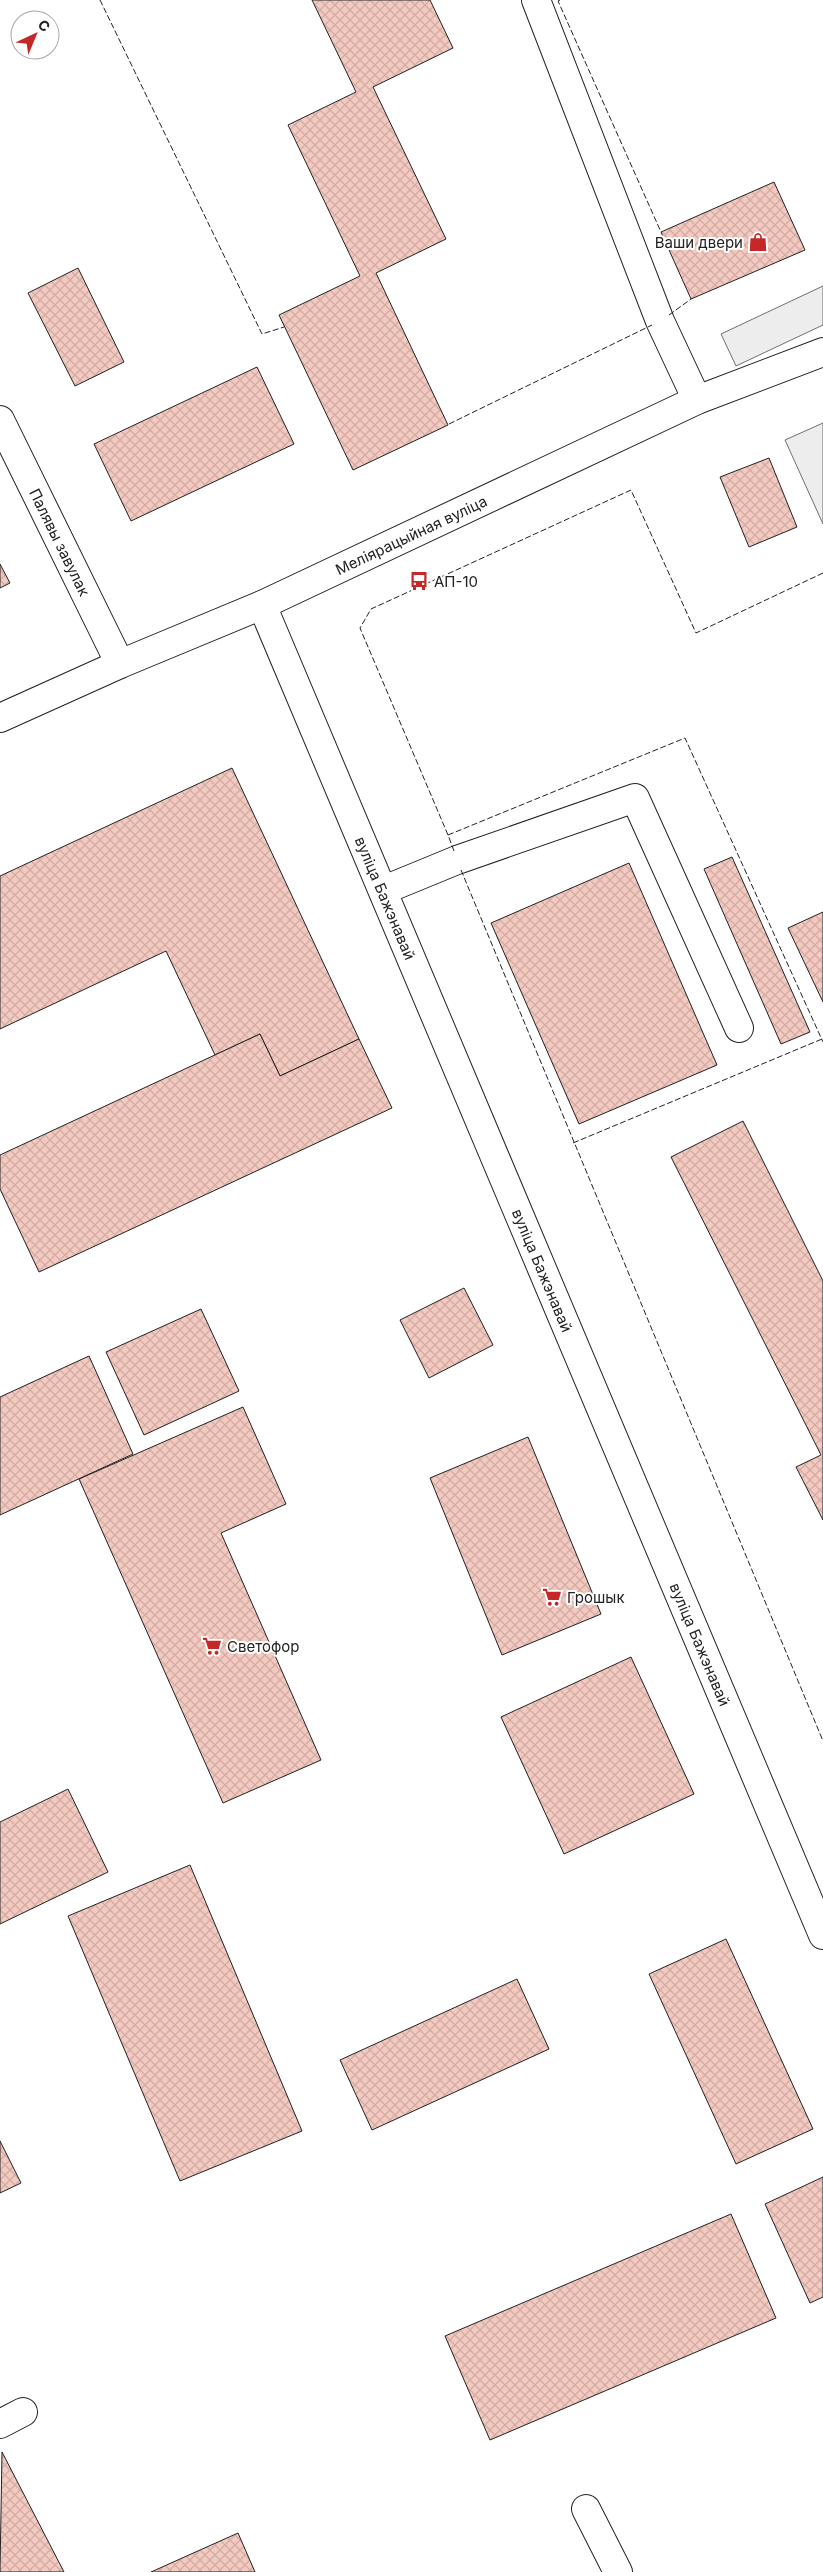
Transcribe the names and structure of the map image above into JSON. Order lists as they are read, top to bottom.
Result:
{
  "streets": {
    "street": ["Меліярацыйная вуліца", "Палявы завулак", "вуліца Бажэнавай"]
  },
  "crossings": [
    ["Меліярацыйная вуліца", "Палявы завулак"],
    ["Меліярацыйная вуліца", "вуліца Бажэнавай"]
  ],
  "places": {
    "shop": ["Ваши двери"],
    "bus stop": ["АП-10"],
    "supermarket": ["Грошык", "Светофор"]
  },
  "north": "top right"
}
